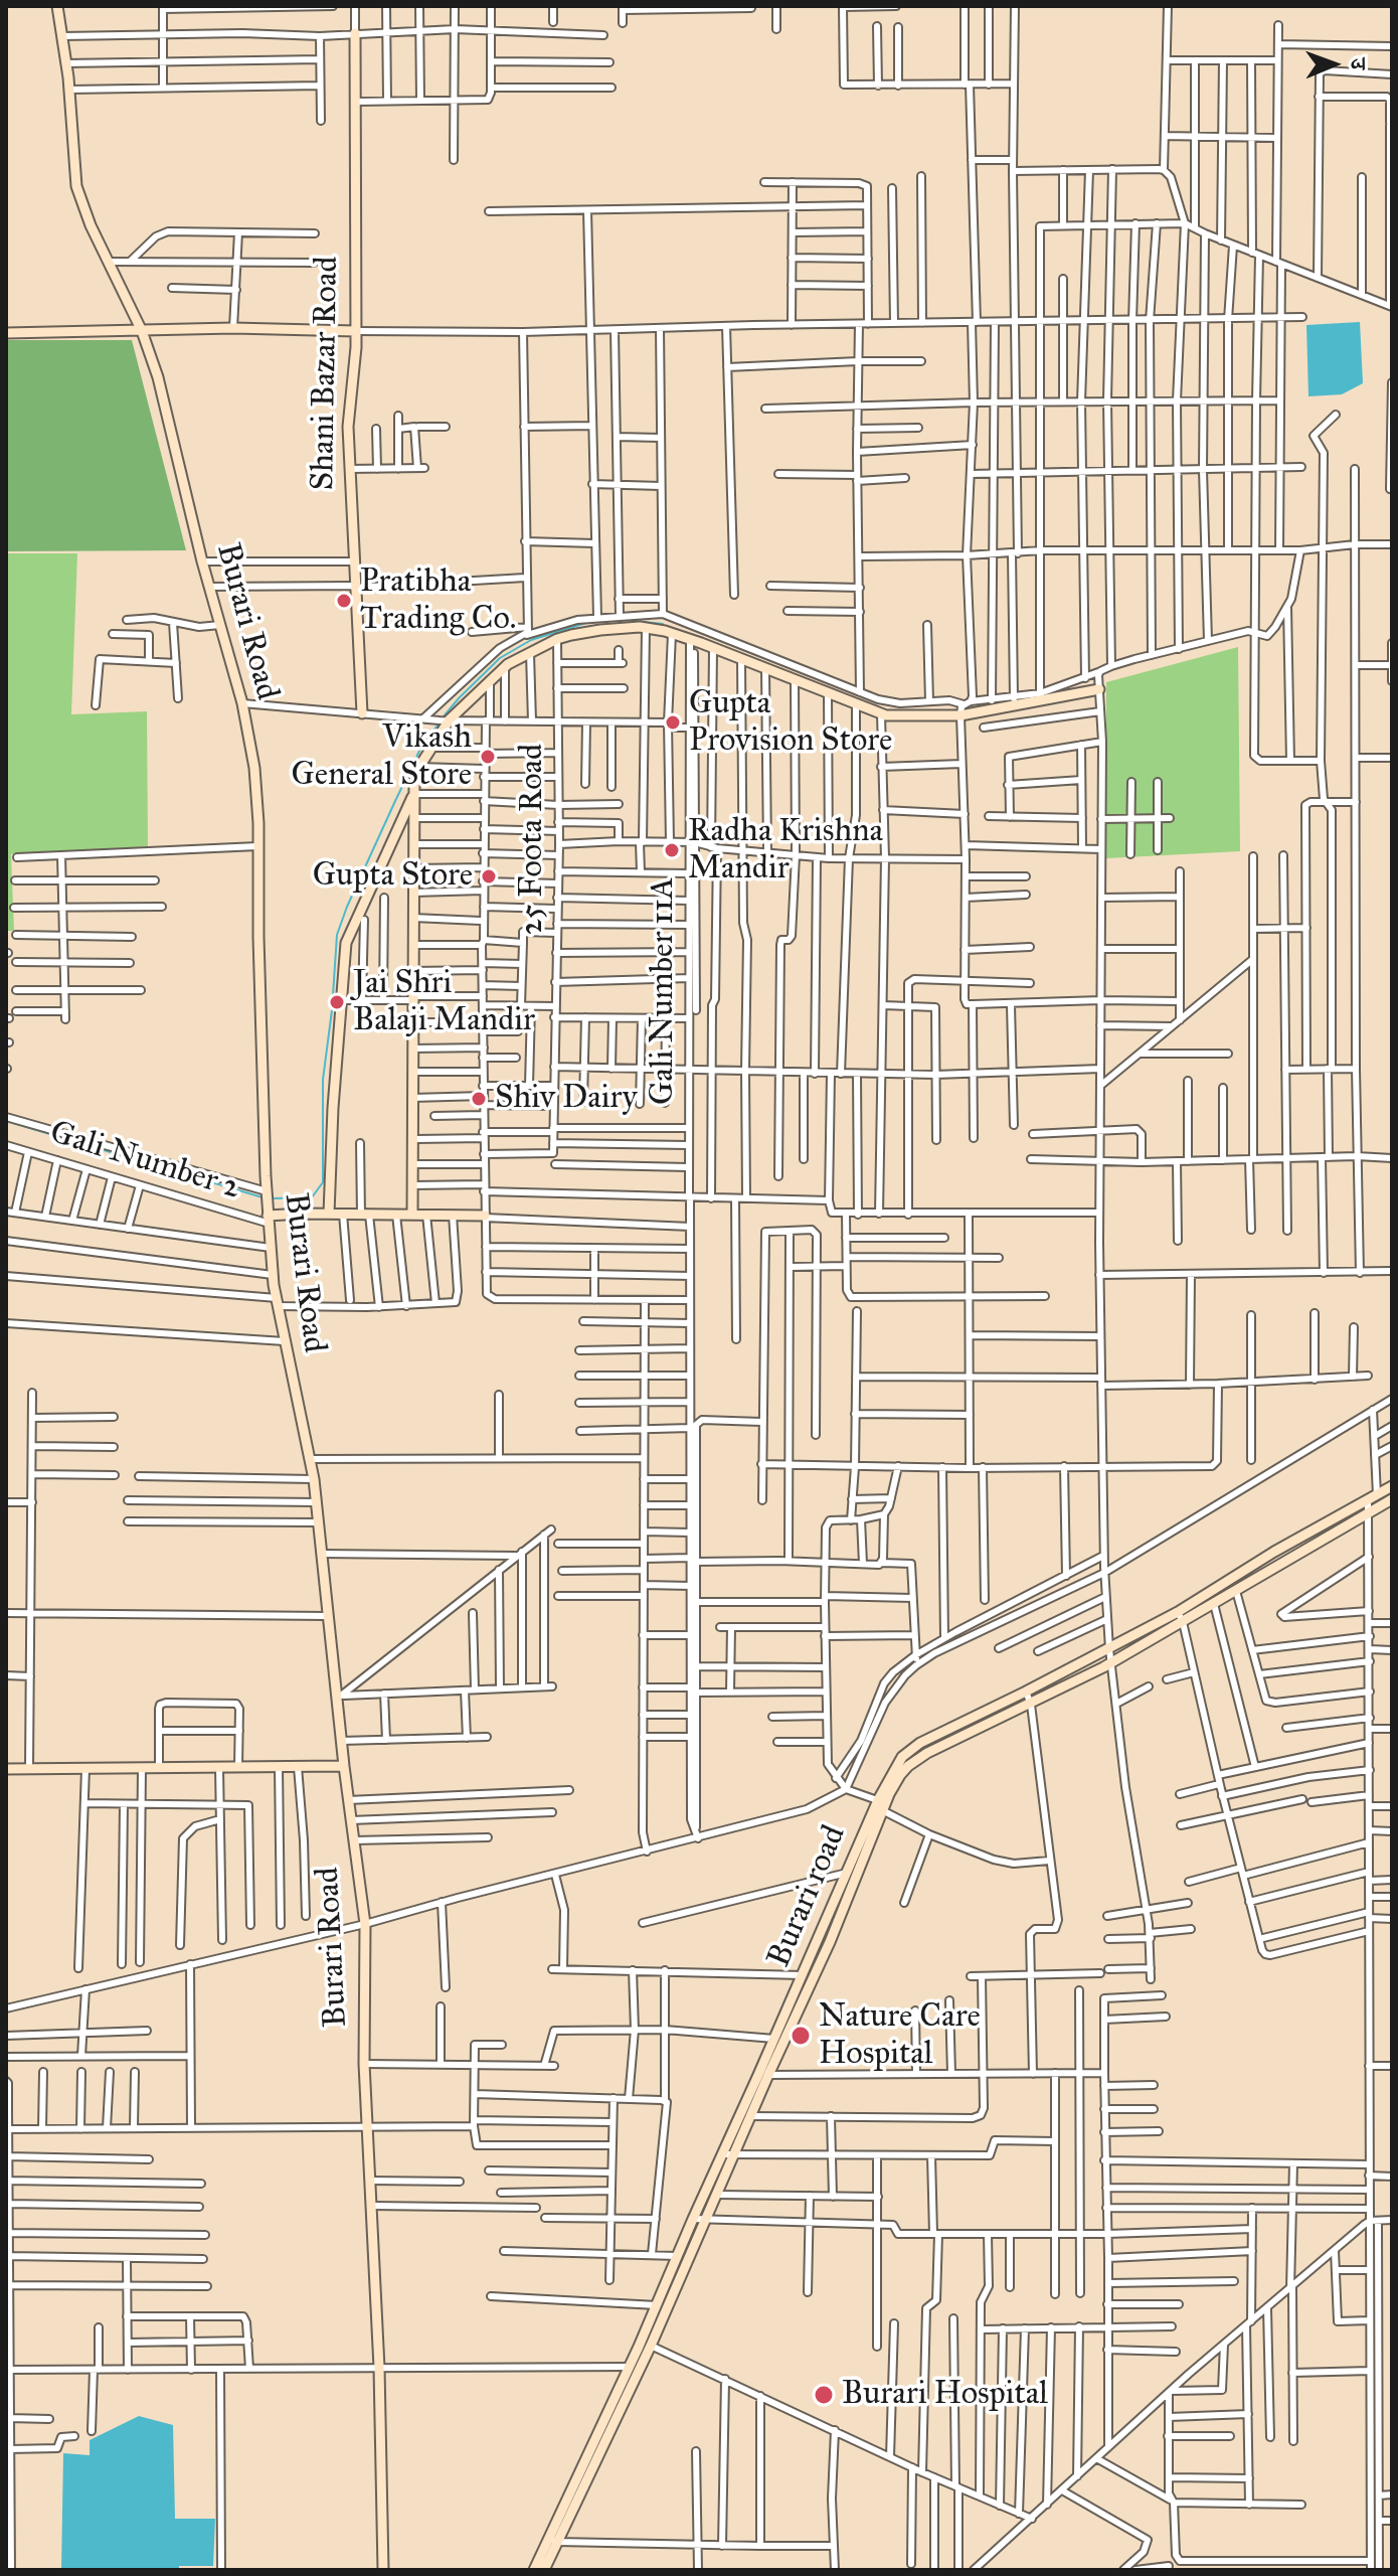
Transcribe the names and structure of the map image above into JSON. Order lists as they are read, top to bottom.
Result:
{
  "streets": {
    "main road": ["Shani Bazar Road", "Burari Road", "Burari road"],
    "street": ["25 Foota Road", "Gali Number 11A", "Gali Number 2"]
  },
  "crossings": [
    ["Burari Road", "Gali Number 2"]
  ],
  "places": [
    "Pratibha Trading Co.",
    "Gupta Provision Store",
    "Vikash General Store",
    "Radha Krishna Mandir",
    "Gupta Store",
    "Jai Shri Balaji Mandir",
    "Shiv Dairy",
    "Nature Care Hospital",
    "Burari Hospital"
  ],
  "north": "right"
}
